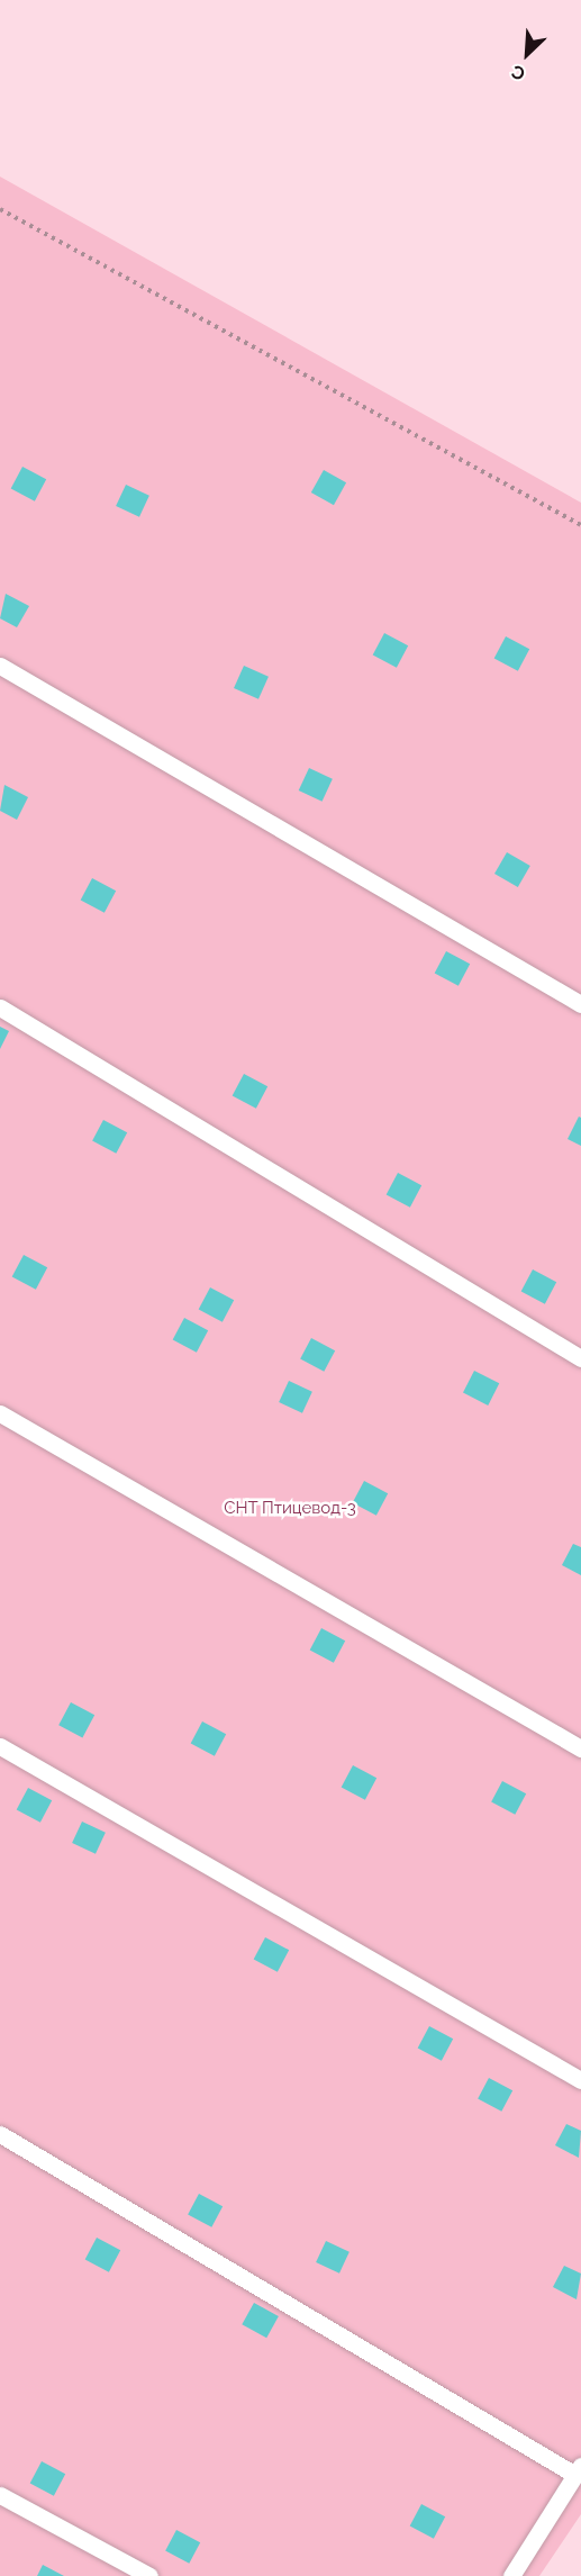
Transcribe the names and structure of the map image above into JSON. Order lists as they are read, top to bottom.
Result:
{
  "parks": ["СНТ Птицевод-3"],
  "north": "bottom left"
}
